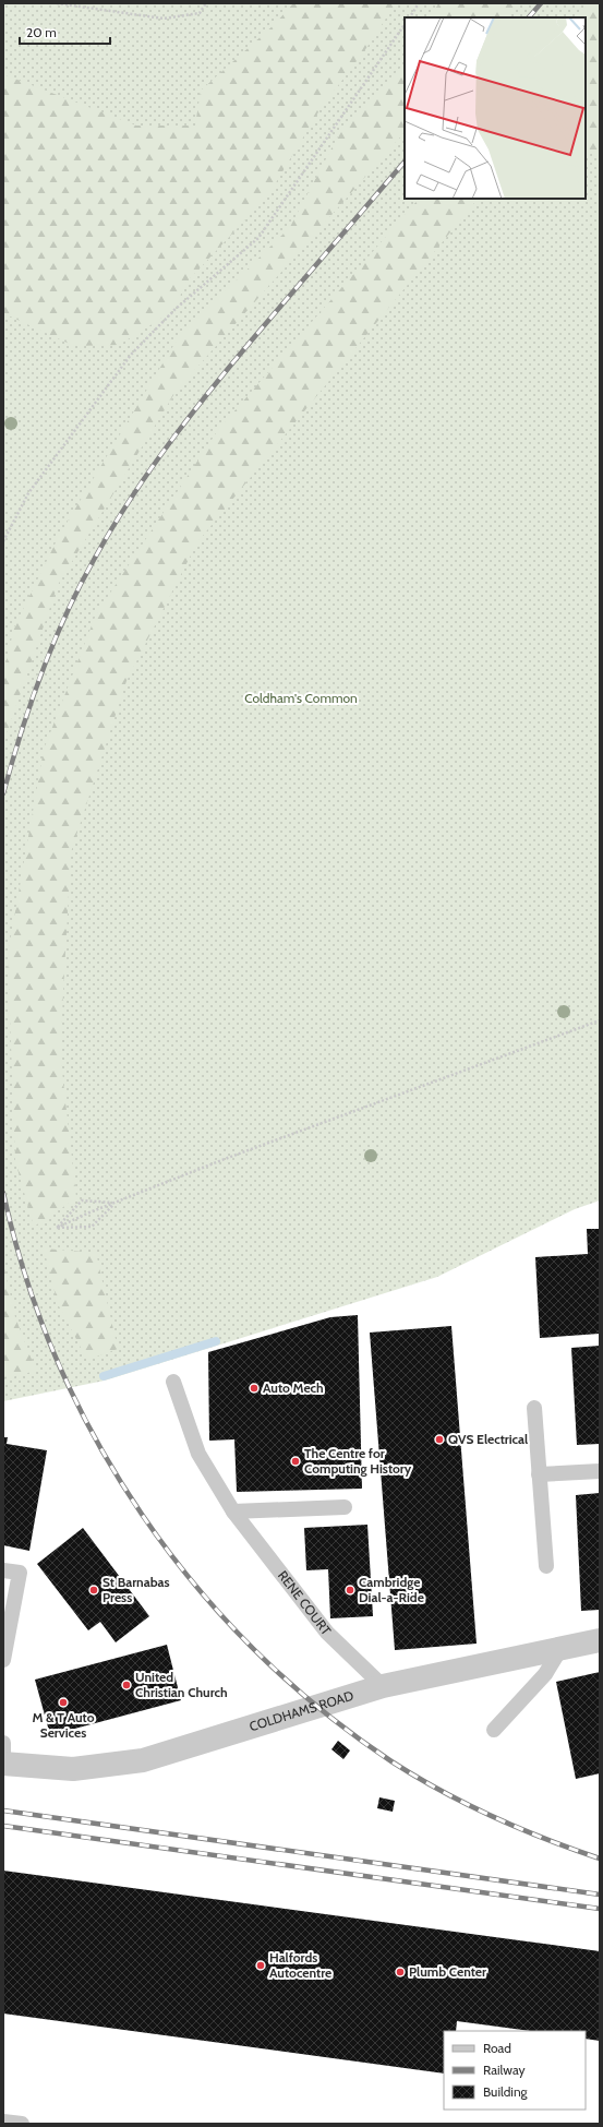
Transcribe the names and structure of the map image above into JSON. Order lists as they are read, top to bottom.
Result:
{
  "streets": {
    "street": ["COLDHAMS ROAD"],
    "lane": ["RENE COURT"]
  },
  "crossings": [
    ["RENE COURT", "COLDHAMS ROAD"]
  ],
  "parks": ["Coldham's Common"],
  "places": [
    "Auto Mech",
    "QVS Electrical",
    "The Centre for Computing History",
    "St Barnabas Press",
    "Cambridge Dial-a-Ride",
    "United Christian Church",
    "M & T Auto Services",
    "Halfords Autocentre",
    "Plumb Center"
  ],
  "legend": ["Road", "Railway", "Building"],
  "scale_bar": "20 m"
}
